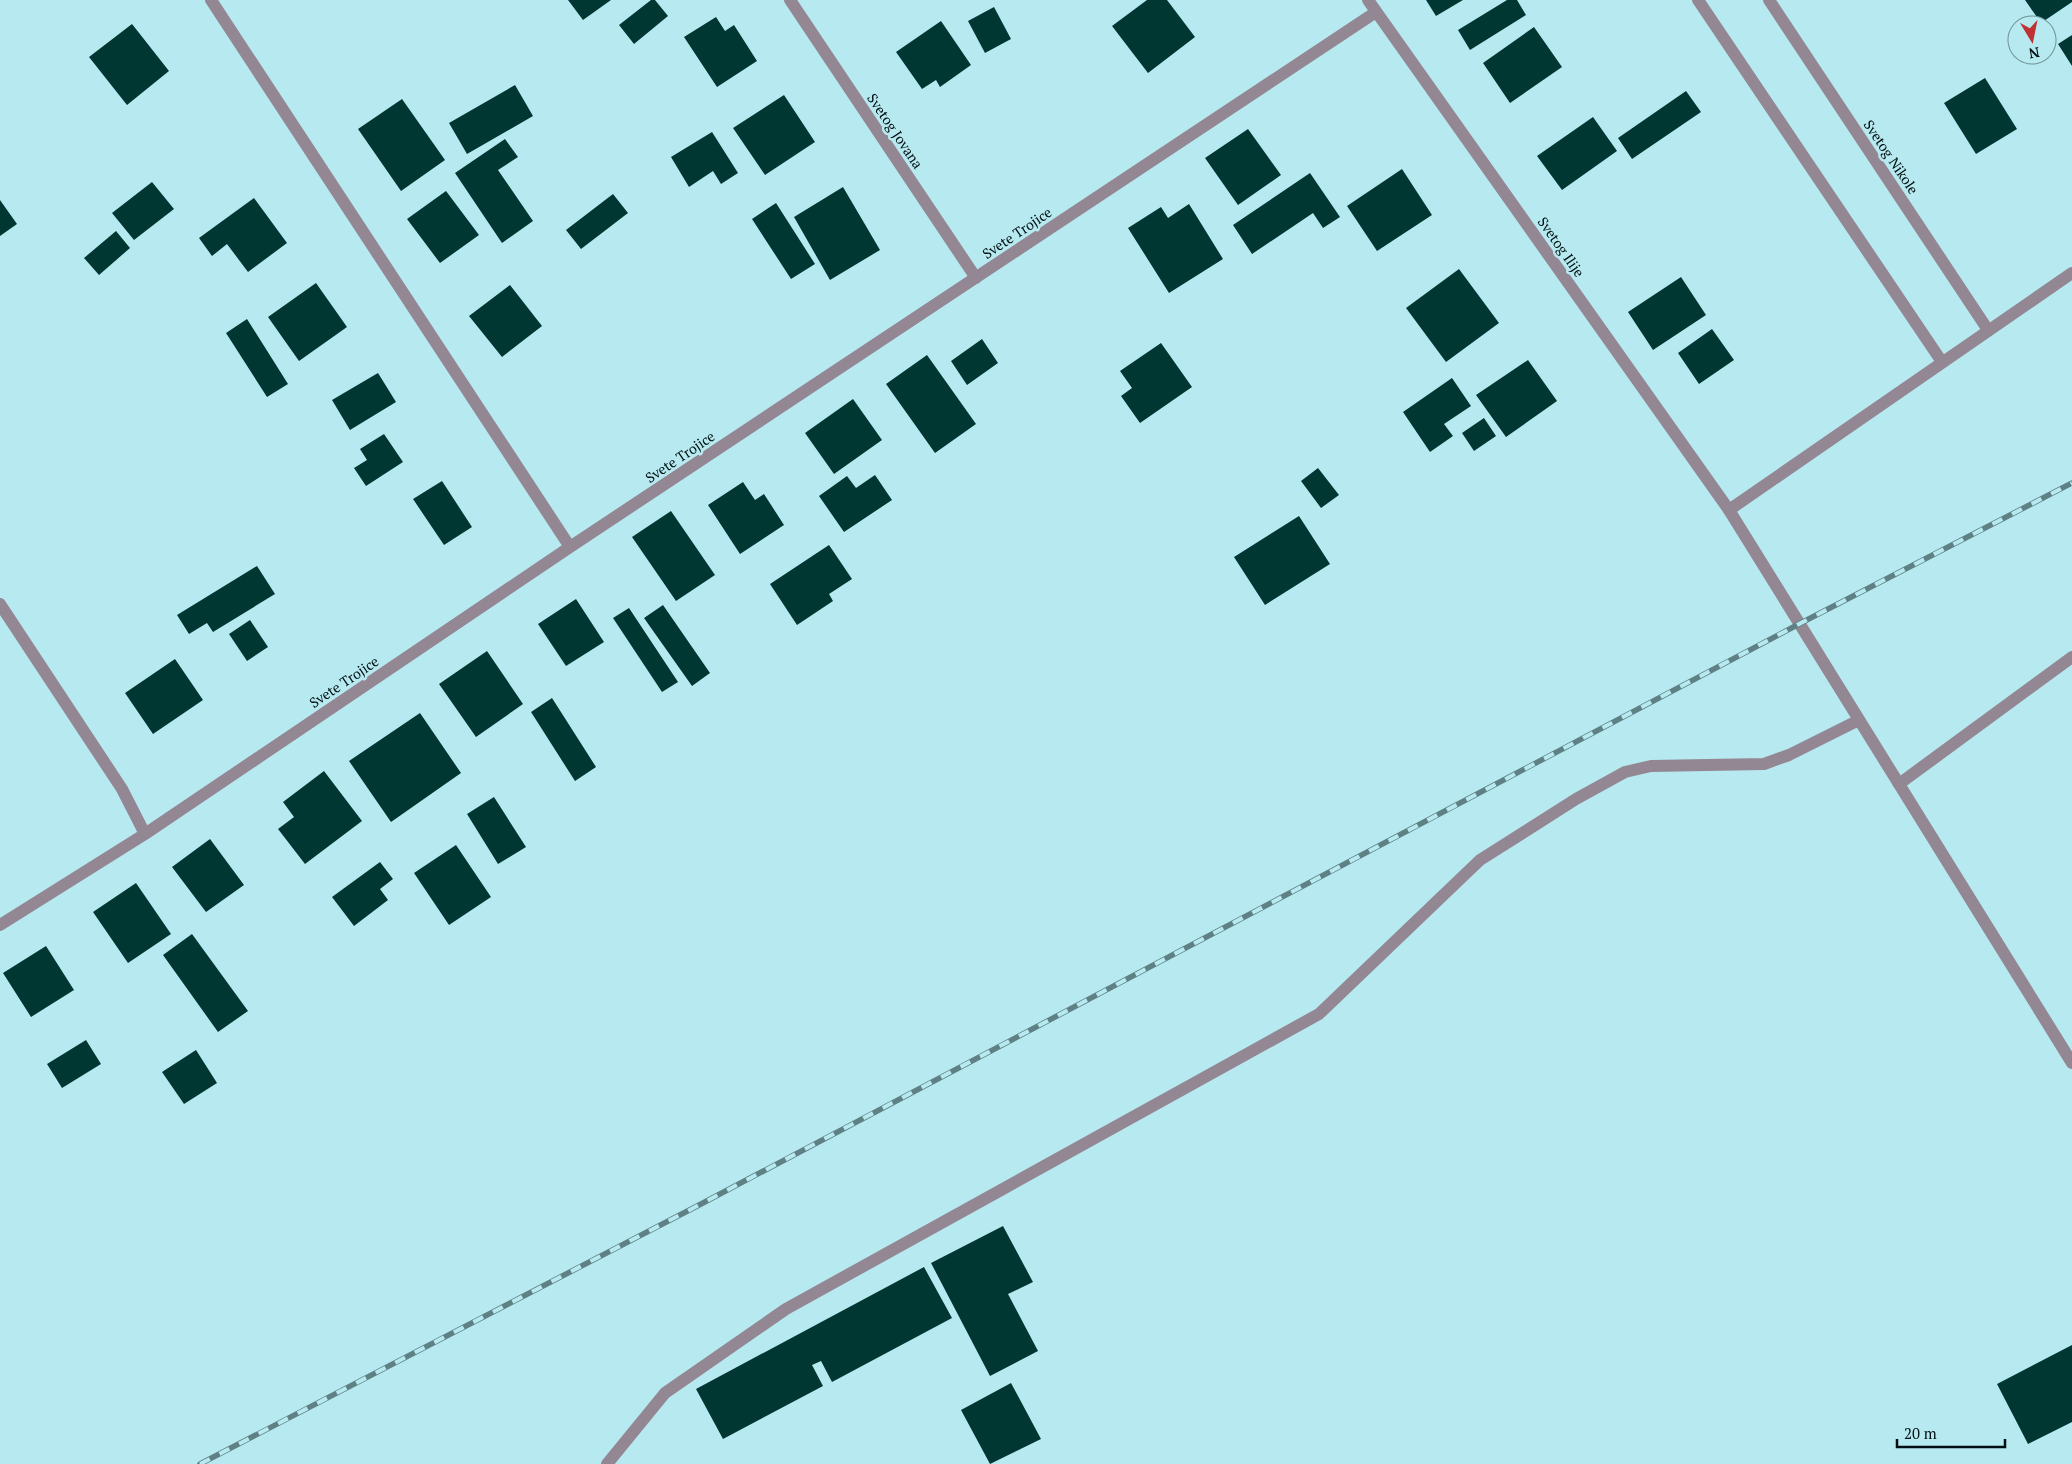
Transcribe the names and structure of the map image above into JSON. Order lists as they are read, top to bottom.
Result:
{
  "streets": {
    "street": [
      "Svetog Jovana",
      "Svetog Nikole",
      "Svete Trojice",
      "Svetog Ilije"
    ]
  },
  "crossings": [
    ["Svetog Jovana", "Svete Trojice"],
    ["Svete Trojice", "Svetog Ilije"]
  ],
  "scale_bar": "20 m",
  "north": "bottom"
}
